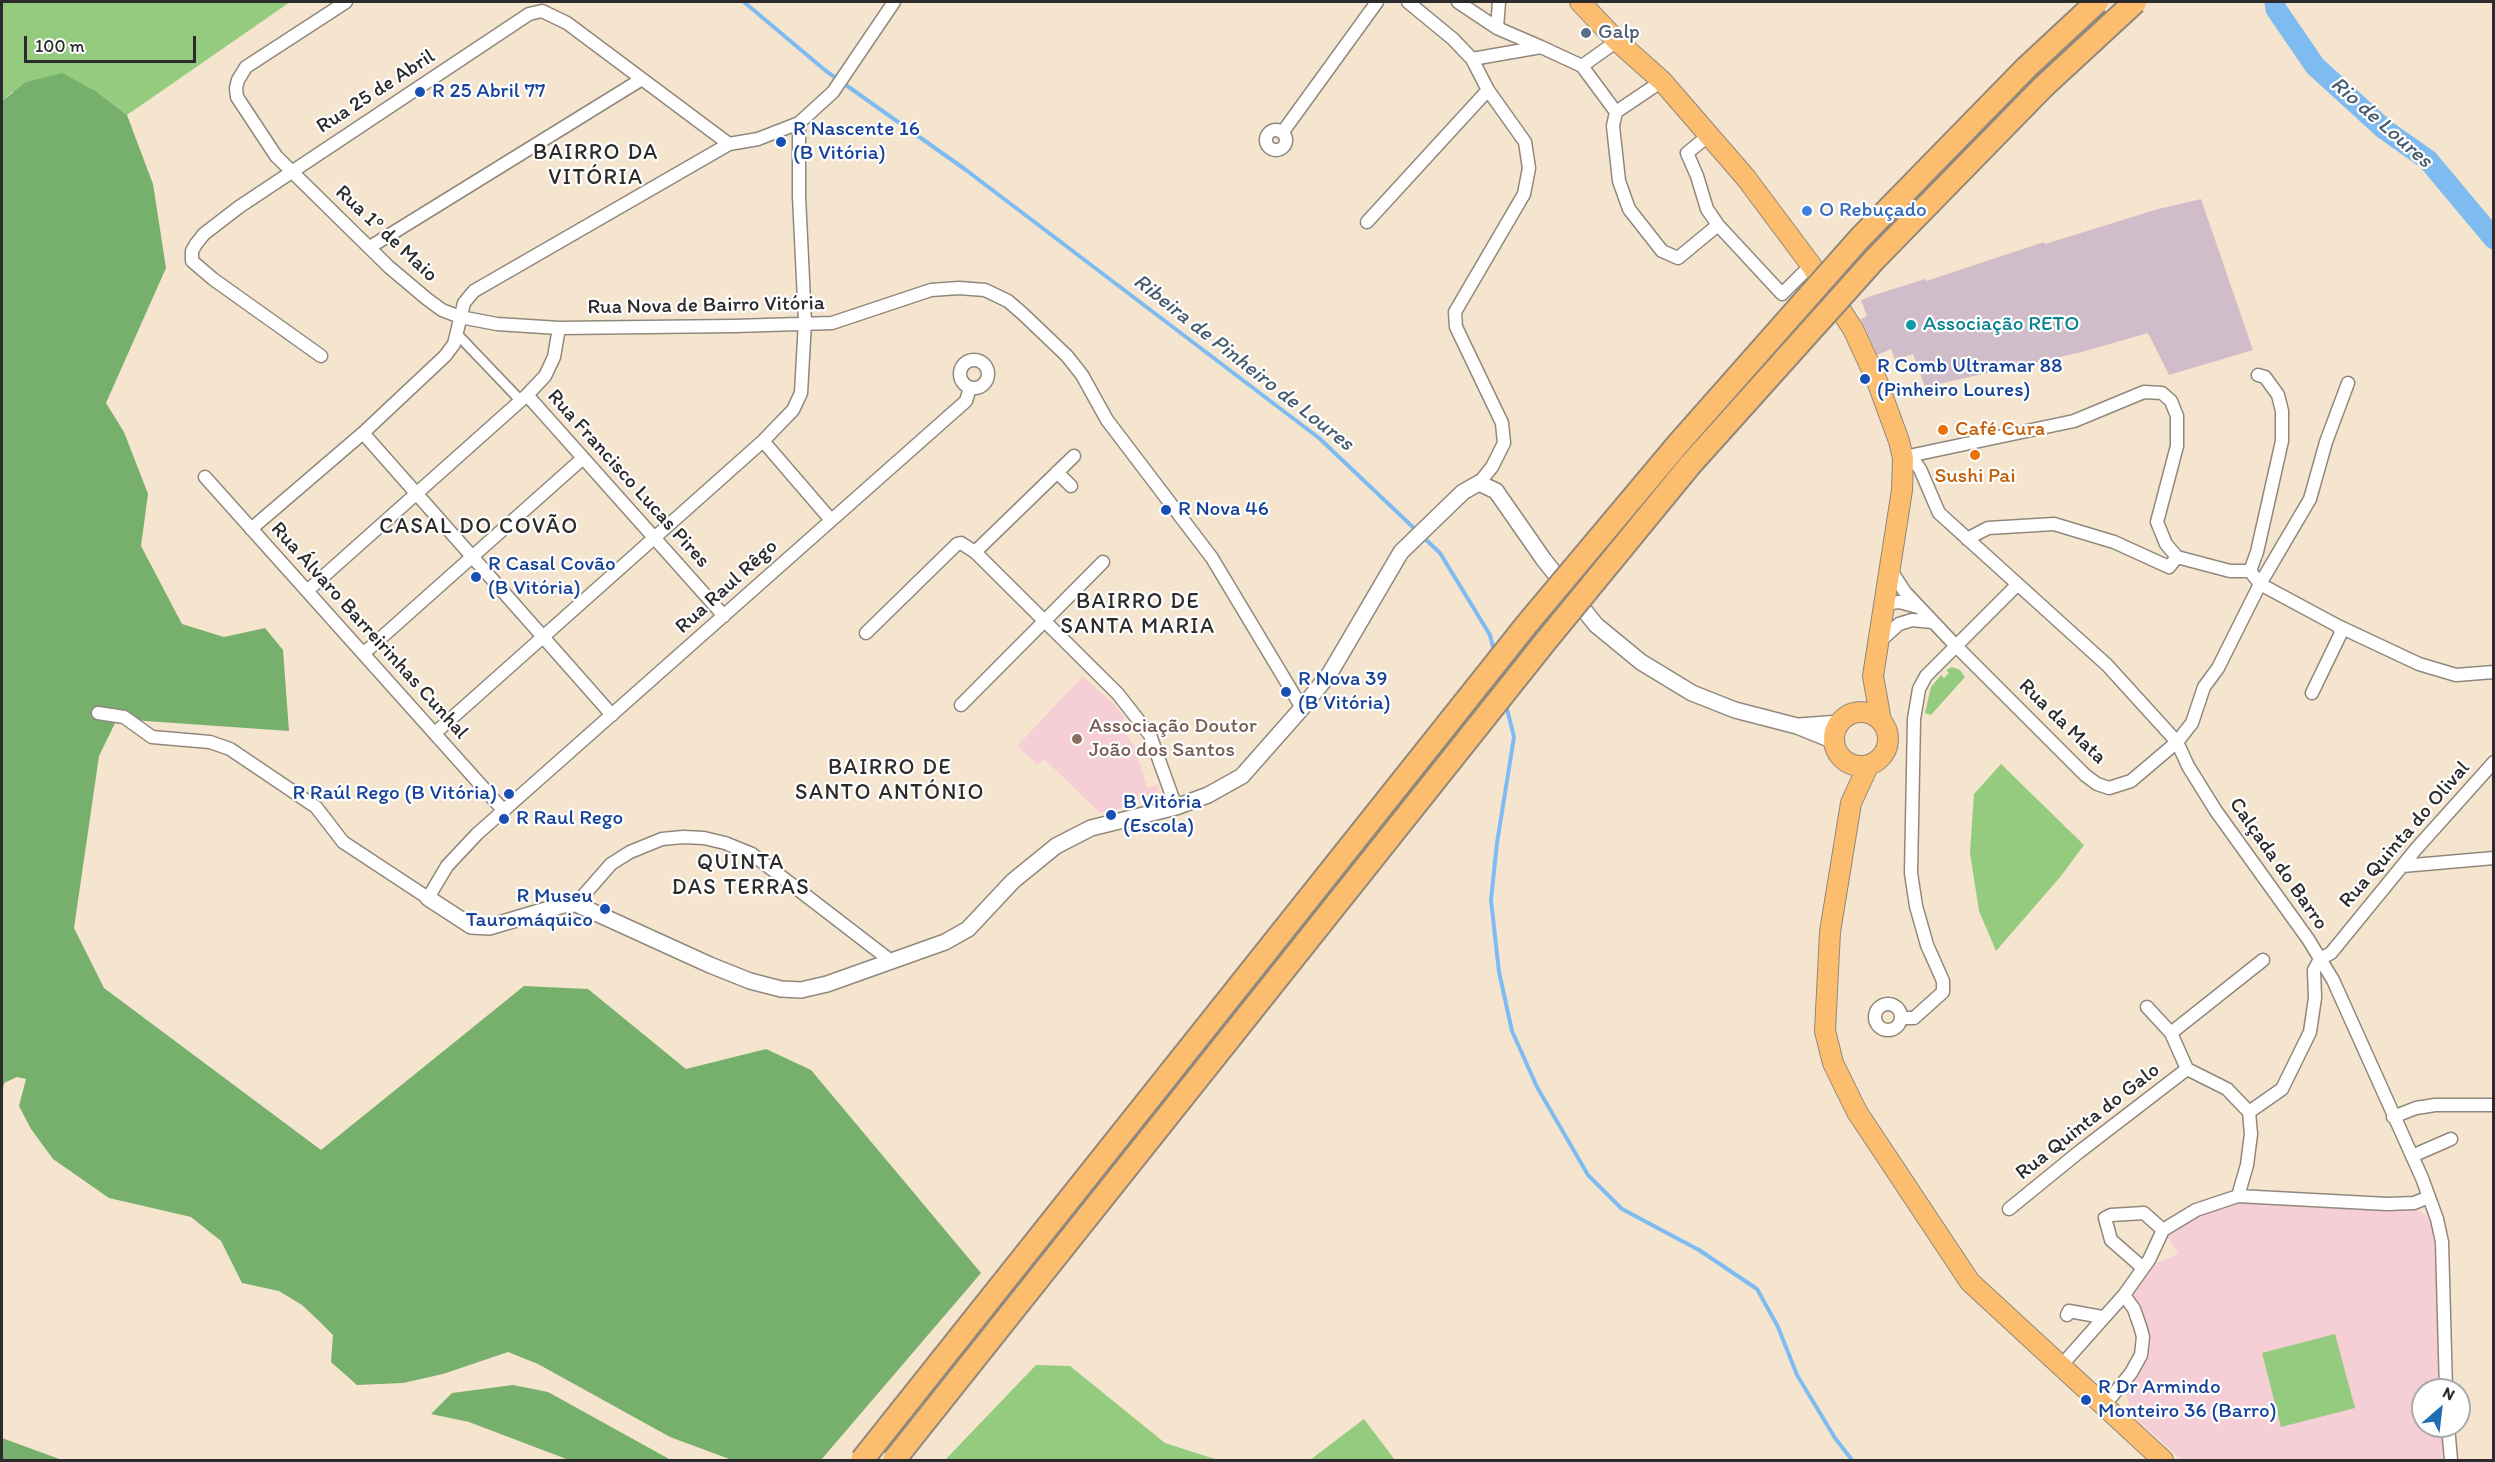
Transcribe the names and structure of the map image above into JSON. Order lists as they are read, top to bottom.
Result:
{
  "streets": {
    "street": [
      "Rua 25 de Abril",
      "Rua 1º de Maio",
      "Rua Nova de Bairro Vitória",
      "Rua Francisco Lucas Pires",
      "Rua Raul Rêgo",
      "Rua Álvaro Barreirinhas Cunhal",
      "Rua da Mata",
      "Rua Quinta do Olival",
      "Calçada do Barro",
      "Rua Quinta do Galo"
    ]
  },
  "crossings": [
    ["Rua 25 de Abril", "Rua 1º de Maio"],
    ["Rua 1º de Maio", "Rua Nova de Bairro Vitória"],
    ["Rua Francisco Lucas Pires", "Rua Raul Rêgo"],
    ["Rua Raul Rêgo", "Rua Álvaro Barreirinhas Cunhal"],
    ["Rua da Mata", "Calçada do Barro"],
    ["Rua Quinta do Olival", "Calçada do Barro"]
  ],
  "districts": [
    "BAIRRO DA VITÓRIA",
    "CASAL DO COVÃO",
    "BAIRRO DE SANTA MARIA",
    "BAIRRO DE SANTO ANTÓNIO",
    "QUINTA DAS TERRAS"
  ],
  "water": ["Rio de Loures", "Ribeira de Pinheiro de Loures"],
  "places": [
    "Galp",
    "R 25 Abril 77",
    "R Nascente 16 (B Vitória)",
    "O Rebuçado",
    "Associação RETO",
    "R Comb Ultramar 88 (Pinheiro Loures)",
    "Café Cura",
    "Sushi Pai",
    "R Nova 46",
    "R Casal Covão (B Vitória)",
    "R Nova 39 (B Vitória)",
    "Associação Doutor João dos Santos",
    "R Raúl Rego (B Vitória)",
    "B Vitória (Escola)",
    "R Raul Rego",
    "R Museu Tauromáquico",
    "R Dr Armindo Monteiro 36 (Barro)"
  ],
  "scale_bar": "100 m",
  "north": "top right"
}
